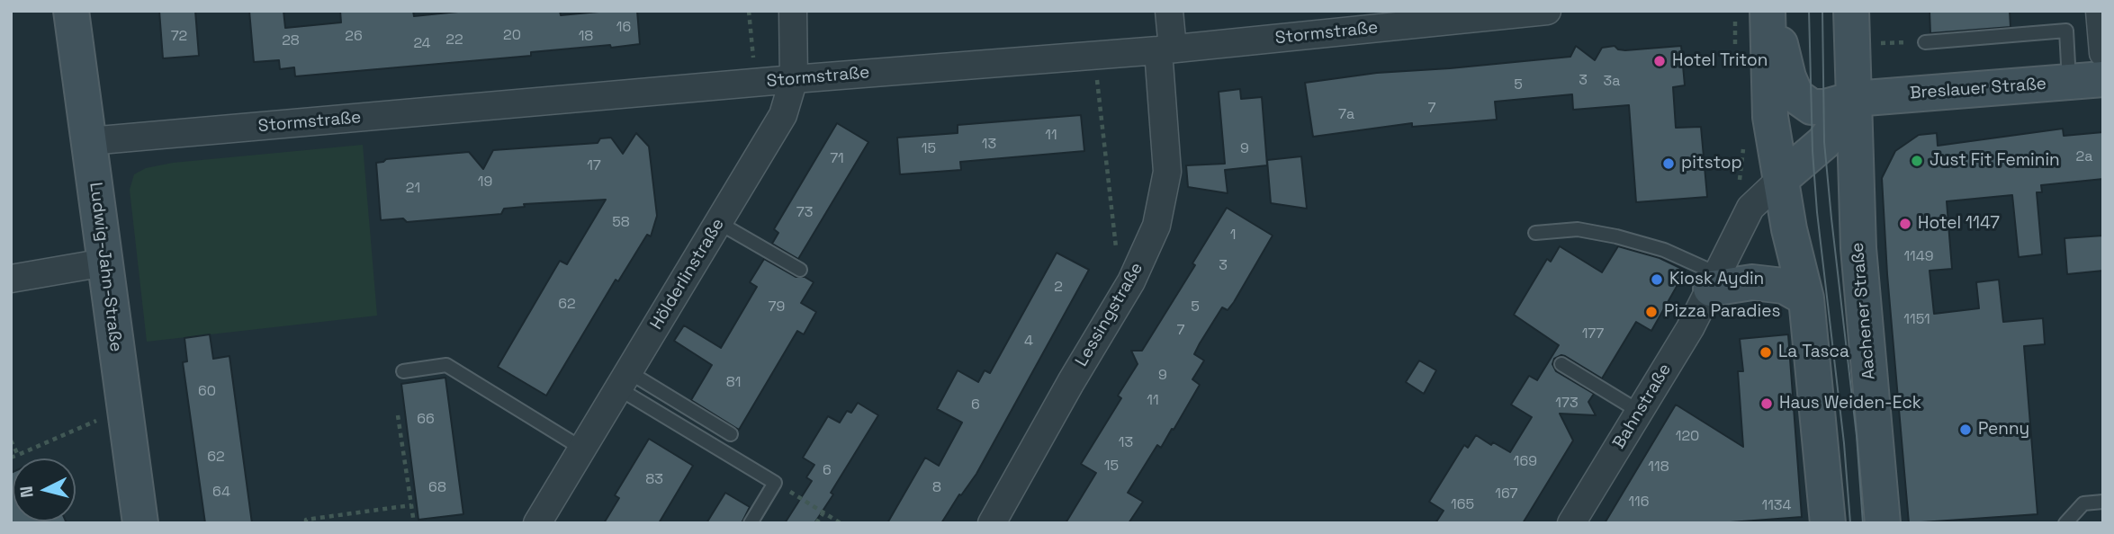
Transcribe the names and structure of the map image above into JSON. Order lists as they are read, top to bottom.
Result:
{
  "streets": {
    "street": [
      "Stormstraße",
      "Breslauer Straße",
      "Ludwig-Jahn-Straße",
      "Hölderlinstraße",
      "Aachener Straße",
      "Lessingstraße",
      "Bahnstraße"
    ]
  },
  "crossings": [
    ["Stormstraße", "Ludwig-Jahn-Straße"],
    ["Stormstraße", "Hölderlinstraße"],
    ["Stormstraße", "Lessingstraße"],
    ["Breslauer Straße", "Aachener Straße"]
  ],
  "places": [
    "Hotel Triton",
    "Just Fit Feminin",
    "pitstop",
    "Hotel 1147",
    "Kiosk Aydin",
    "Pizza Paradies",
    "La Tasca",
    "Haus Weiden-Eck",
    "Penny"
  ],
  "house_numbers": [
    "16",
    "20",
    "72",
    "26",
    "18",
    "22",
    "28",
    "24",
    "3",
    "3a",
    "5",
    "7",
    "7a",
    "11",
    "13",
    "15",
    "9",
    "2a",
    "71",
    "17",
    "19",
    "21",
    "73",
    "58",
    "1",
    "1149",
    "3",
    "2",
    "62",
    "79",
    "5",
    "1151",
    "7",
    "177",
    "4",
    "9",
    "81",
    "60",
    "11",
    "173",
    "6",
    "66",
    "120",
    "13",
    "62",
    "169",
    "15",
    "118",
    "6",
    "83",
    "68",
    "8",
    "64",
    "167",
    "116",
    "165",
    "1134"
  ],
  "north": "left"
}
